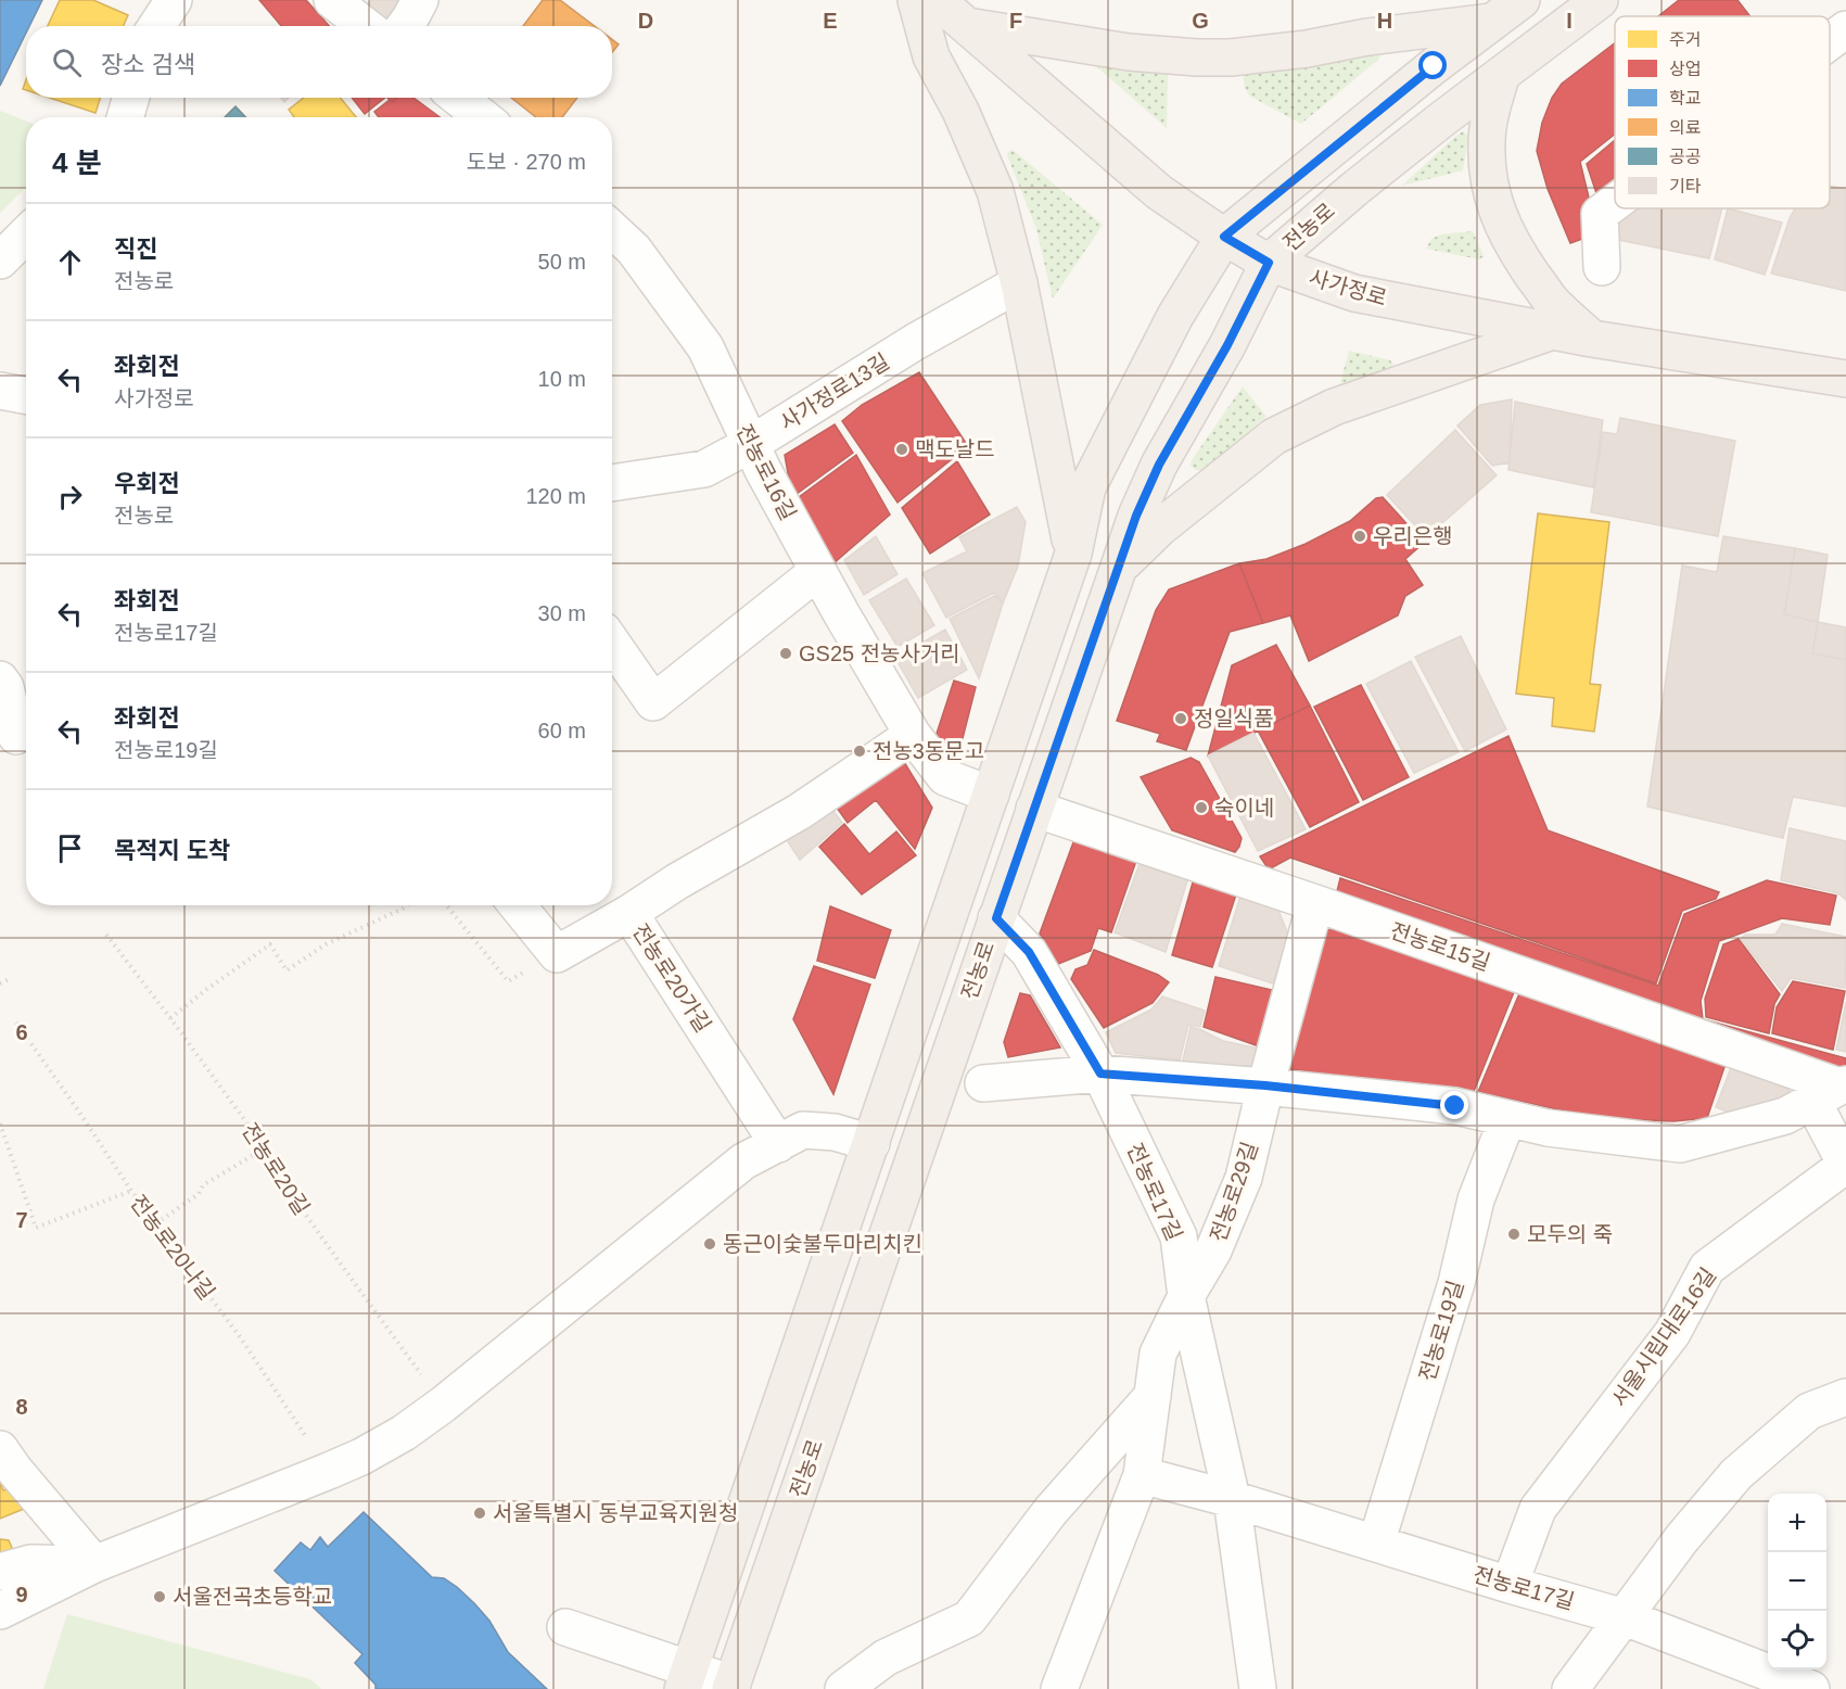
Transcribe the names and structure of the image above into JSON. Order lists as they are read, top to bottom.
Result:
{
  "streets": {
    "main road": ["전농로", "사가정로"],
    "street": [
      "사가정로13길",
      "전농로16길",
      "전농로15길",
      "전농로20가길",
      "전농로17길",
      "전농로29길",
      "전농로19길",
      "서울시립대로16길"
    ],
    "path": ["전농로20길", "전농로20나길"]
  },
  "crossings": [
    ["전농로", "사가정로"],
    ["전농로", "전농로16길"],
    ["전농로", "전농로15길"],
    ["전농로", "전농로17길"],
    ["사가정로13길", "전농로16길"],
    ["전농로15길", "전농로29길"],
    ["전농로17길", "전농로29길"],
    ["전농로17길", "전농로19길"],
    ["전농로17길", "서울시립대로16길"]
  ],
  "places": [
    "맥도날드",
    "우리은행",
    "GS25 전농사거리",
    "정일식품",
    "전농3동문고",
    "숙이네",
    "모두의 죽",
    "동근이숯불두마리치킨",
    "서울특별시 동부교육지원청",
    "서울전곡초등학교"
  ],
  "legend": [
    "주거",
    "상업",
    "학교",
    "의료",
    "공공",
    "기타"
  ],
  "page": {
    "search": "장소 검색",
    "heading": ["4 분", "도보 · 270 m"],
    "list": [
      ["직진", "전농로", "50 m"],
      ["좌회전", "사가정로", "10 m"],
      ["우회전", "전농로", "120 m"],
      ["좌회전", "전농로17길", "30 m"],
      ["좌회전", "전농로19길", "60 m"],
      "목적지 도착"
    ],
    "map_buttons": ["+", "−"]
  },
  "grid": {
    "columns": [
      "D",
      "E",
      "F",
      "G",
      "H",
      "I"
    ],
    "rows": [
      "6",
      "7",
      "8",
      "9"
    ]
  }
}
